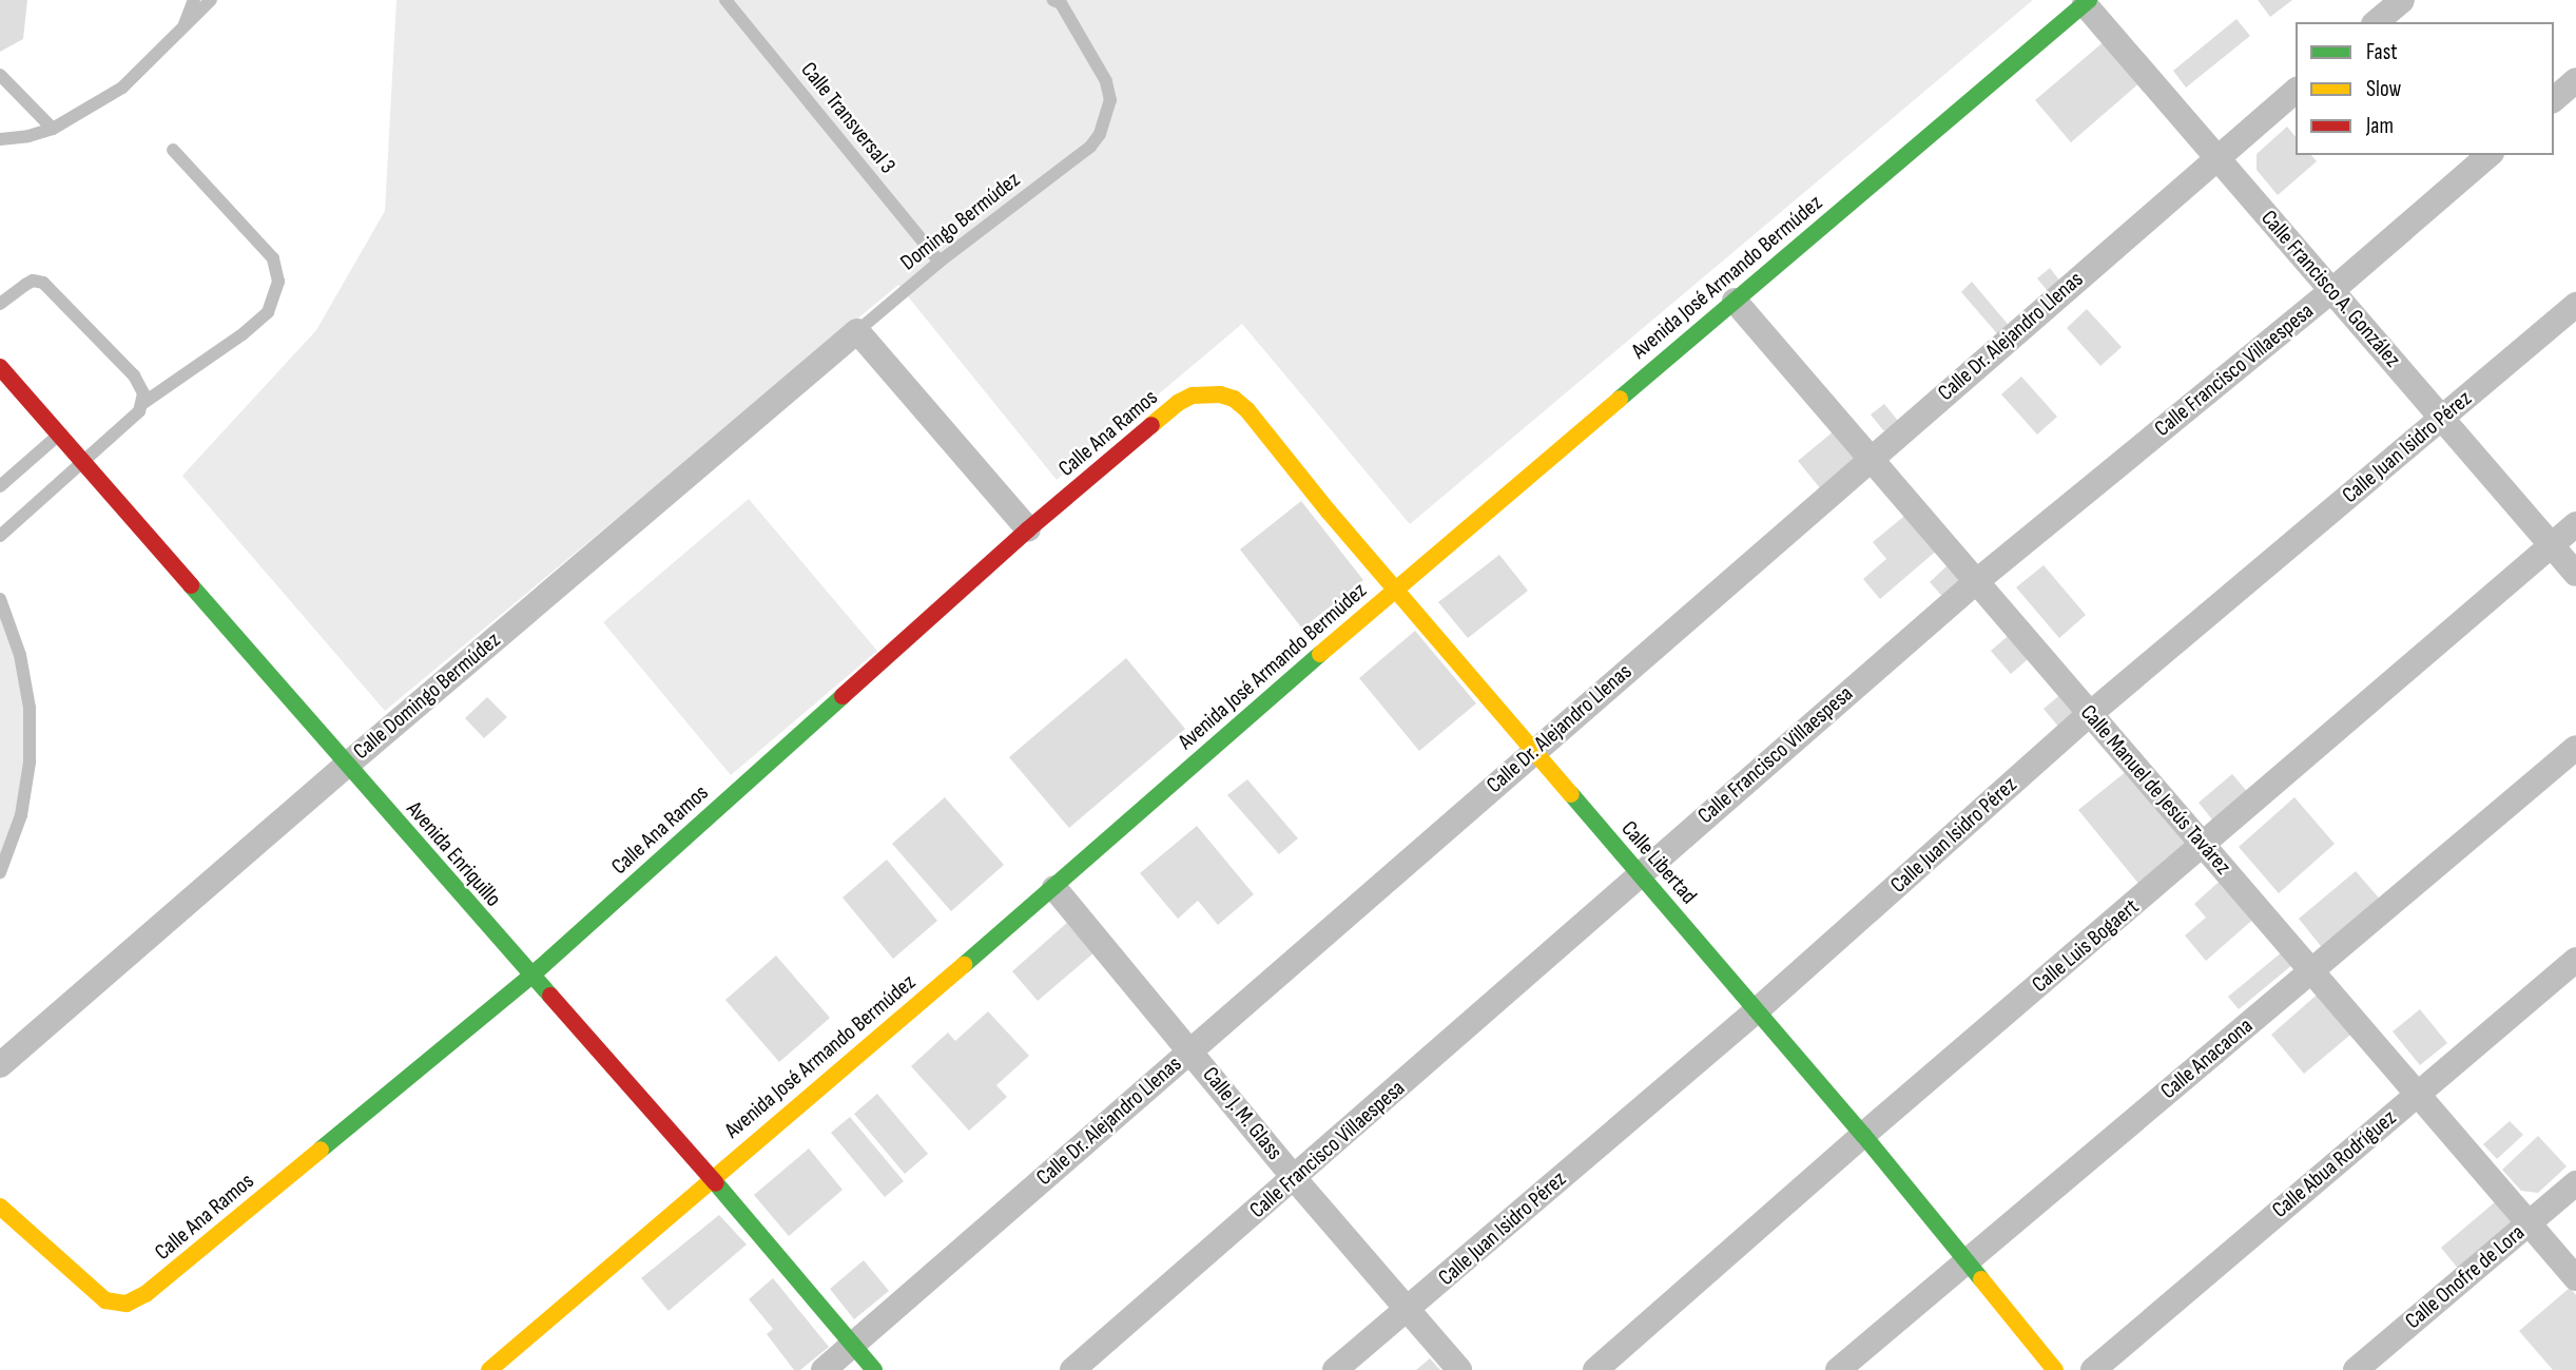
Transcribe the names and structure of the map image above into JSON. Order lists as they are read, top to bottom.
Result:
{
  "streets": {
    "street": [
      "Avenida José Armando Bermúdez",
      "Calle Francisco A. González",
      "Calle Dr. Alejandro Llenas",
      "Calle Francisco Villaespesa",
      "Calle Ana Ramos",
      "Calle Juan Isidro Pérez",
      "Calle Domingo Bermúdez",
      "Calle Manuel de Jesús Tavárez",
      "Avenida Enriquillo",
      "Calle Libertad",
      "Calle Luis Bogaert",
      "Calle Anacaona",
      "Calle J. M. Glass",
      "Calle Abua Rodríguez",
      "Calle Onofre de Lora"
    ],
    "lane": ["Calle Transversal 3", "Domingo Bermúdez"]
  },
  "crossings": [
    ["Calle Transversal 3", "Domingo Bermúdez"],
    ["Domingo Bermúdez", "Calle Domingo Bermúdez"],
    ["Avenida José Armando Bermúdez", "Calle Francisco A. González"],
    ["Avenida José Armando Bermúdez", "Calle Manuel de Jesús Tavárez"],
    ["Avenida José Armando Bermúdez", "Avenida Enriquillo"],
    ["Avenida José Armando Bermúdez", "Calle Libertad"],
    ["Avenida José Armando Bermúdez", "Calle J. M. Glass"],
    ["Calle Francisco A. González", "Calle Dr. Alejandro Llenas"],
    ["Calle Francisco A. González", "Calle Francisco Villaespesa"],
    ["Calle Francisco A. González", "Calle Juan Isidro Pérez"],
    ["Calle Francisco A. González", "Calle Luis Bogaert"],
    ["Calle Dr. Alejandro Llenas", "Calle Manuel de Jesús Tavárez"],
    ["Calle Dr. Alejandro Llenas", "Avenida Enriquillo"],
    ["Calle Dr. Alejandro Llenas", "Calle Libertad"],
    ["Calle Dr. Alejandro Llenas", "Calle J. M. Glass"],
    ["Calle Francisco Villaespesa", "Calle Manuel de Jesús Tavárez"],
    ["Calle Francisco Villaespesa", "Calle Libertad"],
    ["Calle Francisco Villaespesa", "Calle J. M. Glass"],
    ["Calle Ana Ramos", "Avenida Enriquillo"],
    ["Calle Ana Ramos", "Calle Libertad"],
    ["Calle Juan Isidro Pérez", "Calle Manuel de Jesús Tavárez"],
    ["Calle Juan Isidro Pérez", "Calle Libertad"],
    ["Calle Juan Isidro Pérez", "Calle J. M. Glass"],
    ["Calle Domingo Bermúdez", "Avenida Enriquillo"],
    ["Calle Manuel de Jesús Tavárez", "Calle Luis Bogaert"],
    ["Calle Manuel de Jesús Tavárez", "Calle Anacaona"],
    ["Calle Manuel de Jesús Tavárez", "Calle Abua Rodríguez"],
    ["Calle Manuel de Jesús Tavárez", "Calle Onofre de Lora"],
    ["Calle Libertad", "Calle Luis Bogaert"],
    ["Calle Libertad", "Calle Anacaona"]
  ],
  "legend": ["Fast", "Slow", "Jam"]
}
